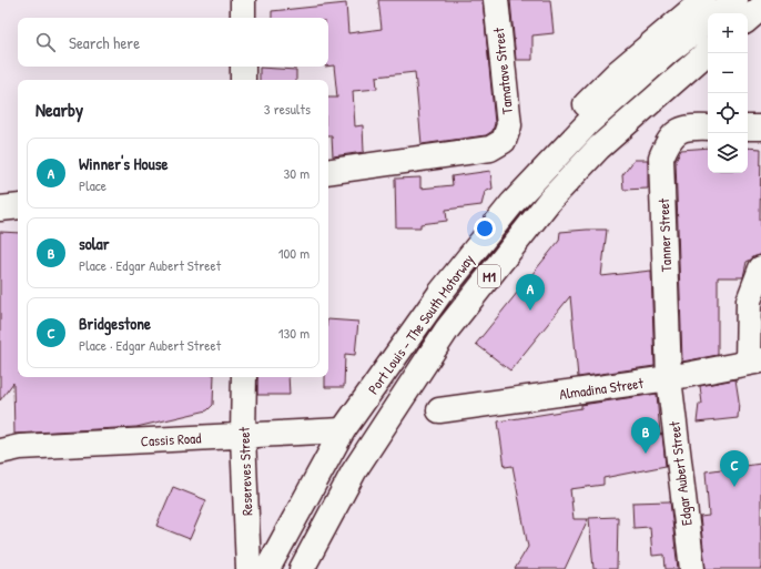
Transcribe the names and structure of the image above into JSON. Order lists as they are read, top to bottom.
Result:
{
  "streets": {
    "main road": [
      "Tamatave Street",
      "Tanner Street",
      "M1",
      "Port Louis – The South Motorway",
      "Almadina Street",
      "Cassis Road",
      "Resereves Street",
      "Edgar Aubert Street"
    ]
  },
  "crossings": [
    ["Tanner Street", "Almadina Street"],
    ["Tanner Street", "Edgar Aubert Street"],
    ["Port Louis – The South Motorway", "Cassis Road"],
    ["Almadina Street", "Edgar Aubert Street"],
    ["Cassis Road", "Resereves Street"]
  ],
  "page": {
    "map_buttons": ["+", "−"],
    "search": "Search here",
    "heading": ["Nearby", "3 results"],
    "list": [
      {
        "mark": "A",
        "name": "Winner's House",
        "note": "Place",
        "value": "30 m"
      },
      {
        "mark": "B",
        "name": "solar",
        "note": "Place · Edgar Aubert Street",
        "value": "100 m"
      },
      {
        "mark": "C",
        "name": "Bridgestone",
        "note": "Place · Edgar Aubert Street",
        "value": "130 m"
      }
    ],
    "pins": ["A", "B", "C"]
  }
}
